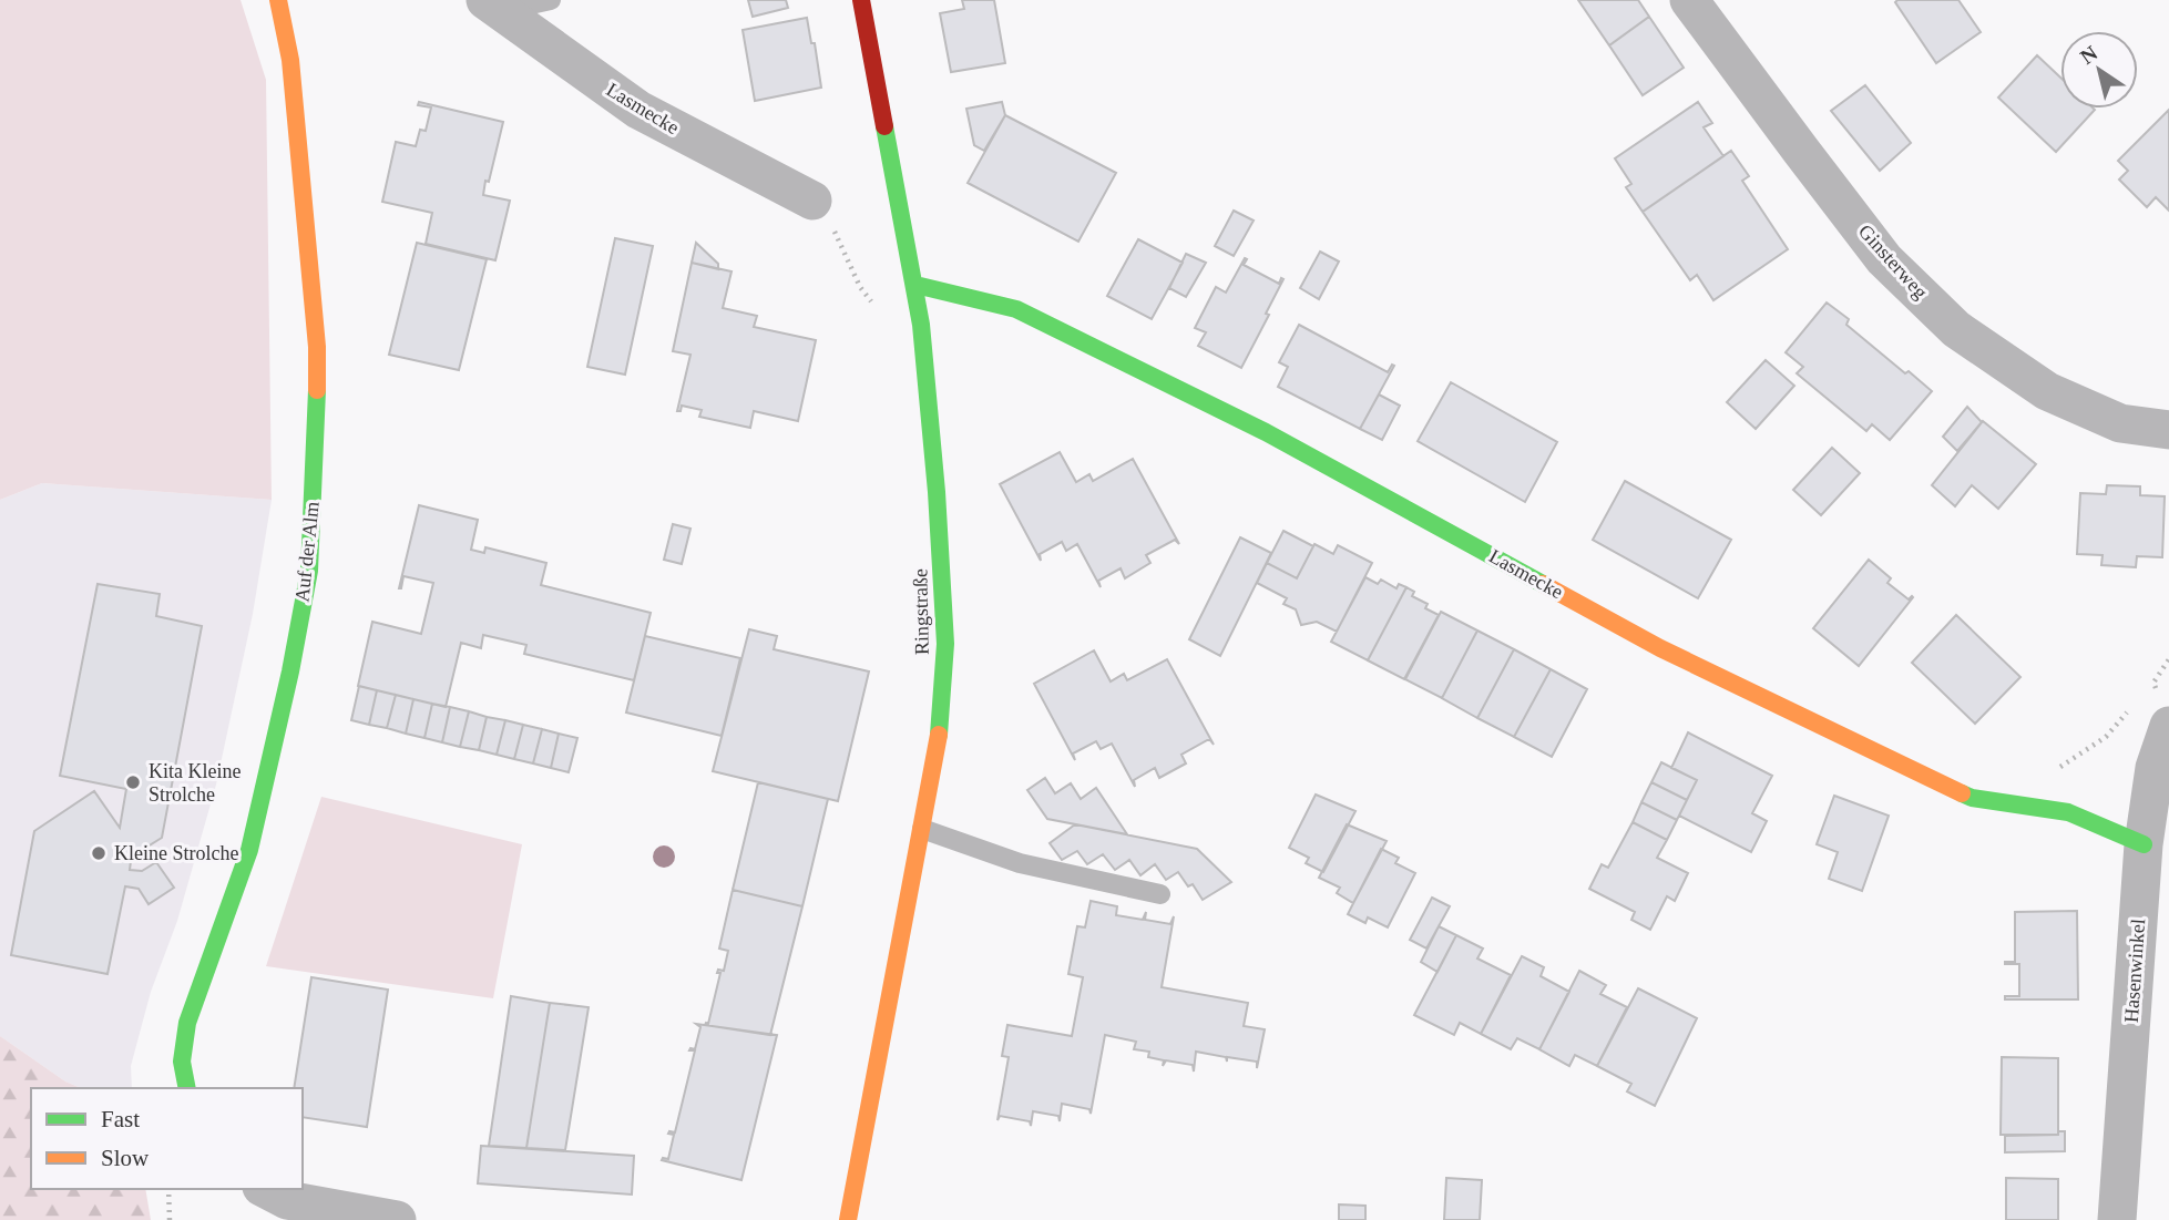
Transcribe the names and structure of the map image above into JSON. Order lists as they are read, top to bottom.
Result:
{
  "streets": {
    "street": [
      "Lasmecke",
      "Ginsterweg",
      "Auf der Alm",
      "Ringstraße",
      "Hasenwinkel"
    ]
  },
  "crossings": [
    ["Lasmecke", "Ringstraße"],
    ["Lasmecke", "Hasenwinkel"]
  ],
  "places": ["Kita Kleine Strolche", "Kleine Strolche"],
  "legend": ["Fast", "Slow"],
  "north": "top left"
}
